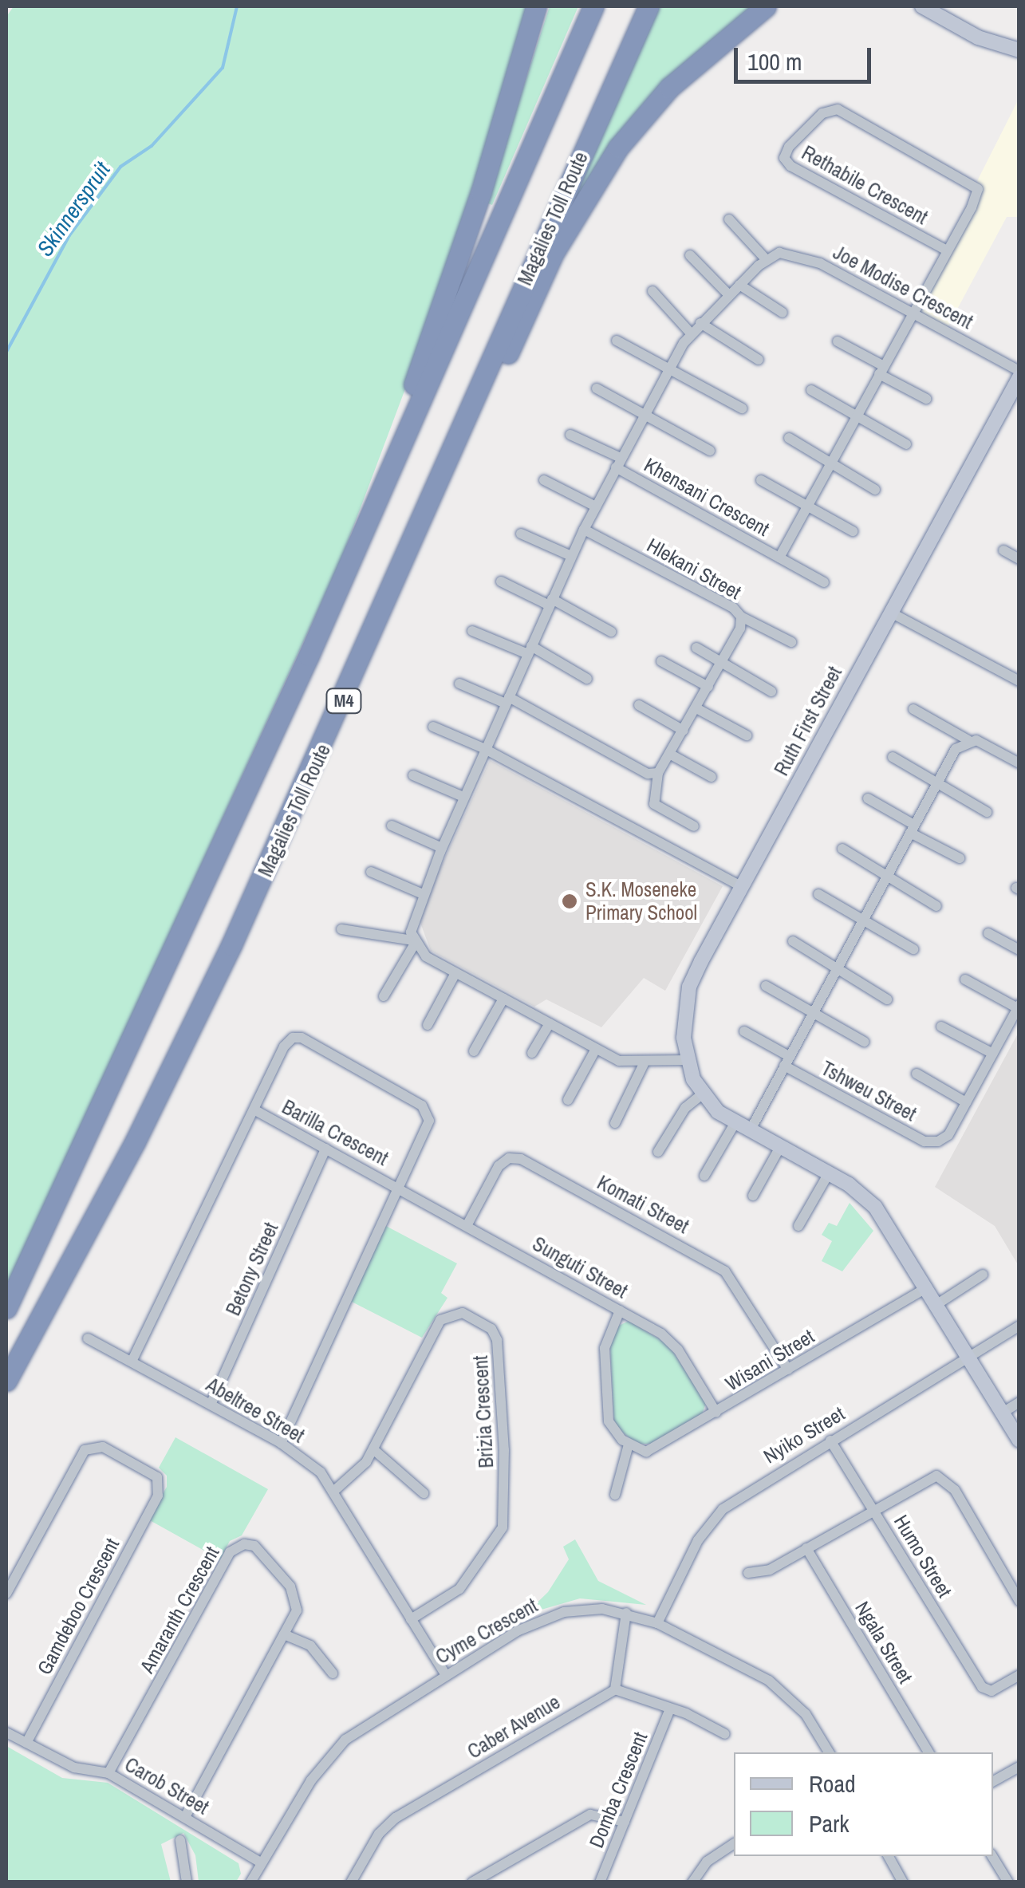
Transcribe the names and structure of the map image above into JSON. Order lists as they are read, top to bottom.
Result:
{
  "streets": {
    "highway": ["Magalies Toll Route", "M4"],
    "street": [
      "Rethabile Crescent",
      "Joe Modise Crescent",
      "Khensani Crescent",
      "Hlekani Street",
      "Ruth First Street",
      "Tshweu Street",
      "Barilla Crescent",
      "Komati Street",
      "Sunguti Street",
      "Betony Street",
      "Wisani Street",
      "Abeltree Street",
      "Brizia Crescent",
      "Nyiko Street",
      "Humo Street",
      "Gamdeboo Crescent",
      "Amaranth Crescent",
      "Cyme Crescent",
      "Ngala Street",
      "Caber Avenue",
      "Carob Street",
      "Domba Crescent"
    ]
  },
  "crossings": [
    ["Rethabile Crescent", "Joe Modise Crescent"],
    ["Rethabile Crescent", "Khensani Crescent"],
    ["Joe Modise Crescent", "Khensani Crescent"],
    ["Ruth First Street", "Wisani Street"],
    ["Ruth First Street", "Nyiko Street"],
    ["Barilla Crescent", "Sunguti Street"],
    ["Barilla Crescent", "Betony Street"],
    ["Barilla Crescent", "Abeltree Street"],
    ["Komati Street", "Sunguti Street"],
    ["Komati Street", "Wisani Street"],
    ["Sunguti Street", "Wisani Street"],
    ["Betony Street", "Abeltree Street"],
    ["Abeltree Street", "Brizia Crescent"],
    ["Abeltree Street", "Cyme Crescent"],
    ["Nyiko Street", "Humo Street"],
    ["Nyiko Street", "Cyme Crescent"],
    ["Gamdeboo Crescent", "Carob Street"],
    ["Amaranth Crescent", "Carob Street"],
    ["Cyme Crescent", "Carob Street"]
  ],
  "water": ["Skinnerspruit"],
  "places": ["S.K. Moseneke Primary School"],
  "legend": ["Road", "Park"],
  "scale_bar": "100 m"
}
